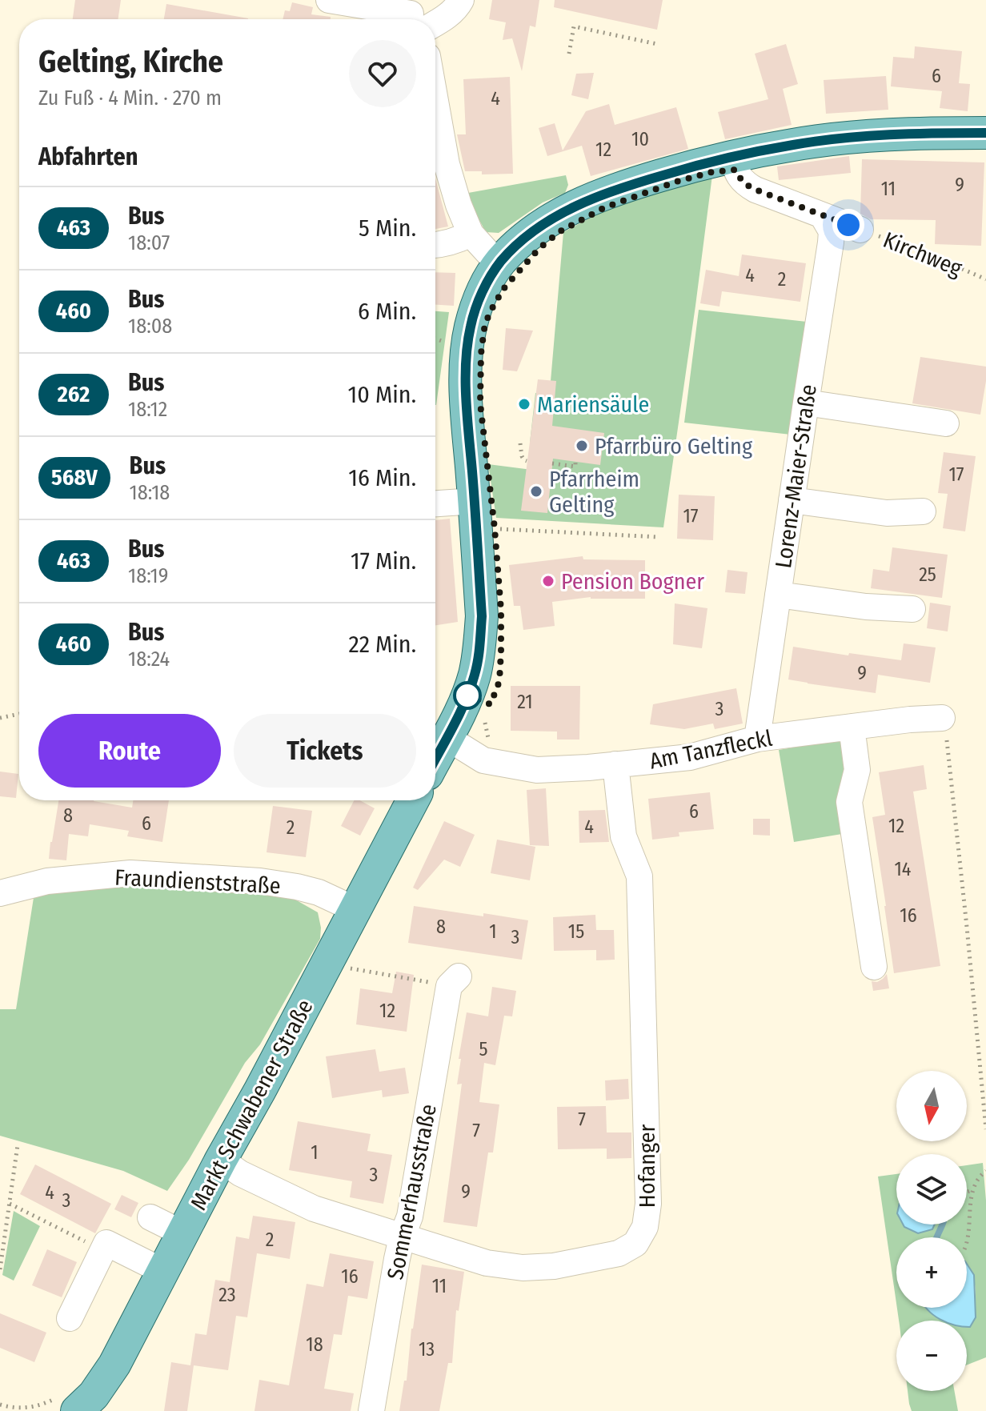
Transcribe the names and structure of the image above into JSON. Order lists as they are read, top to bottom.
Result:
{
  "streets": {
    "main road": ["Markt Schwabener Straße"],
    "street": [
      "Kirchweg",
      "Lorenz-Maier-Straße",
      "Am Tanzfleckl",
      "Fraundienststraße",
      "Hofanger",
      "Sommerhausstraße"
    ]
  },
  "crossings": [
    ["Kirchweg", "Lorenz-Maier-Straße"],
    ["Lorenz-Maier-Straße", "Am Tanzfleckl"],
    ["Am Tanzfleckl", "Hofanger"],
    ["Fraundienststraße", "Markt Schwabener Straße"],
    ["Markt Schwabener Straße", "Hofanger"],
    ["Hofanger", "Sommerhausstraße"]
  ],
  "places": [
    "Mariensäule",
    "Pfarrbüro Gelting",
    "Pfarrheim Gelting",
    "Pension Bogner"
  ],
  "lines": ["bus line 463"],
  "house_numbers": [
    "6",
    "4",
    "10",
    "12",
    "9",
    "11",
    "4",
    "2",
    "17",
    "17",
    "25",
    "9",
    "21",
    "3",
    "6",
    "8",
    "6",
    "12",
    "4",
    "2",
    "14",
    "16",
    "8",
    "1",
    "15",
    "3",
    "12",
    "5",
    "7",
    "7",
    "1",
    "3",
    "9",
    "4",
    "3",
    "2",
    "16",
    "11",
    "23",
    "18",
    "13"
  ],
  "north": "bottom",
  "page": {
    "heading": [
      ["Gelting, Kirche", "Zu Fuß · 4 Min. · 270 m"],
      "Abfahrten"
    ],
    "list": [
      {
        "mark": "463",
        "name": "Bus",
        "note": "18:07",
        "value": "5 Min."
      },
      {
        "mark": "460",
        "name": "Bus",
        "note": "18:08",
        "value": "6 Min."
      },
      {
        "mark": "262",
        "name": "Bus",
        "note": "18:12",
        "value": "10 Min."
      },
      {
        "mark": "568V",
        "name": "Bus",
        "note": "18:18",
        "value": "16 Min."
      },
      {
        "mark": "463",
        "name": "Bus",
        "note": "18:19",
        "value": "17 Min."
      },
      {
        "mark": "460",
        "name": "Bus",
        "note": "18:24",
        "value": "22 Min."
      }
    ],
    "buttons": ["Route", "Tickets"],
    "map_buttons": ["+", "−"]
  }
}
